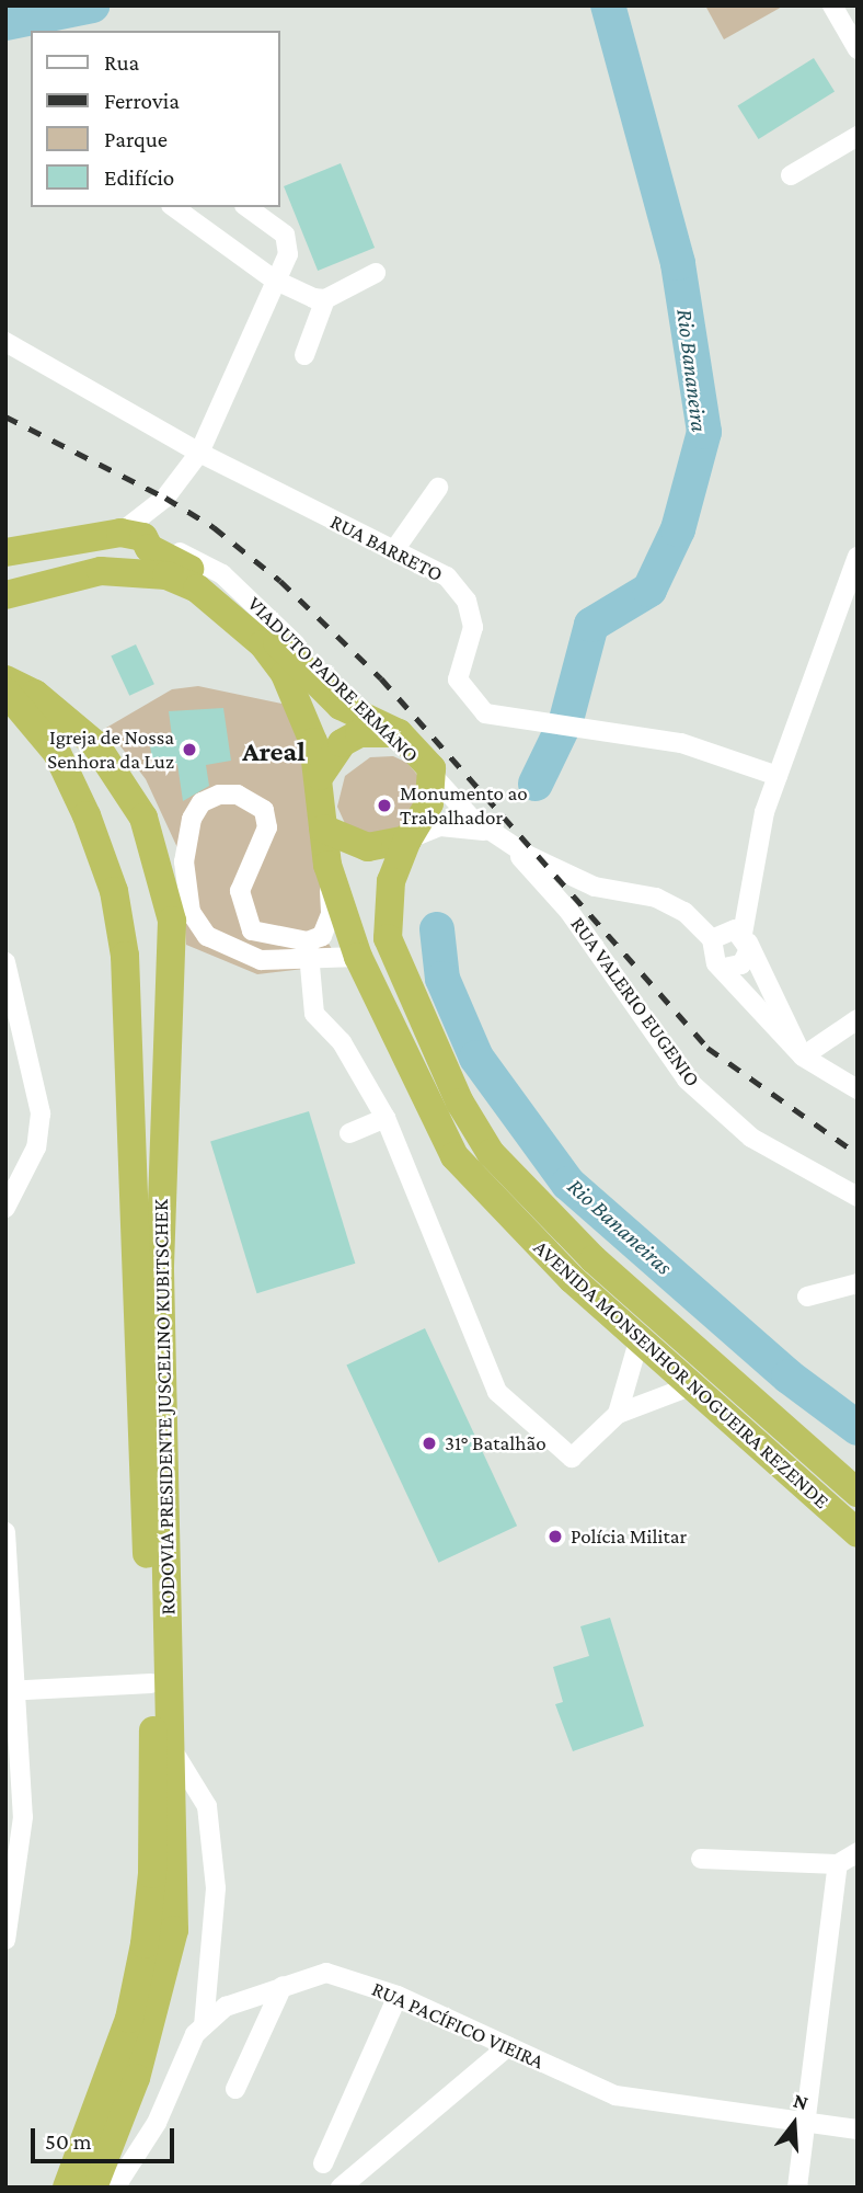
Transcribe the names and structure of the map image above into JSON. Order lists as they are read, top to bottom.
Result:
{
  "streets": {
    "highway": ["AVENIDA MONSENHOR NOGUEIRA REZENDE", "RODOVIA PRESIDENTE JUSCELINO KUBITSCHEK"],
    "street": [
      "RUA BARRETO",
      "VIADUTO PADRE ERMANO",
      "RUA VALERIO EUGENIO",
      "RUA PACÍFICO VIEIRA"
    ]
  },
  "crossings": [
    ["VIADUTO PADRE ERMANO", "AVENIDA MONSENHOR NOGUEIRA REZENDE"],
    ["RUA VALERIO EUGENIO", "AVENIDA MONSENHOR NOGUEIRA REZENDE"]
  ],
  "districts": ["Areal"],
  "water": ["Rio Bananeira", "Rio Bananeiras"],
  "places": [
    "Igreja de Nossa Senhora da Luz",
    "Monumento ao Trabalhador",
    "31° Batalhão",
    "Polícia Militar"
  ],
  "legend": [
    "Rua",
    "Ferrovia",
    "Parque",
    "Edifício"
  ],
  "scale_bar": "50 m",
  "north": "top"
}
